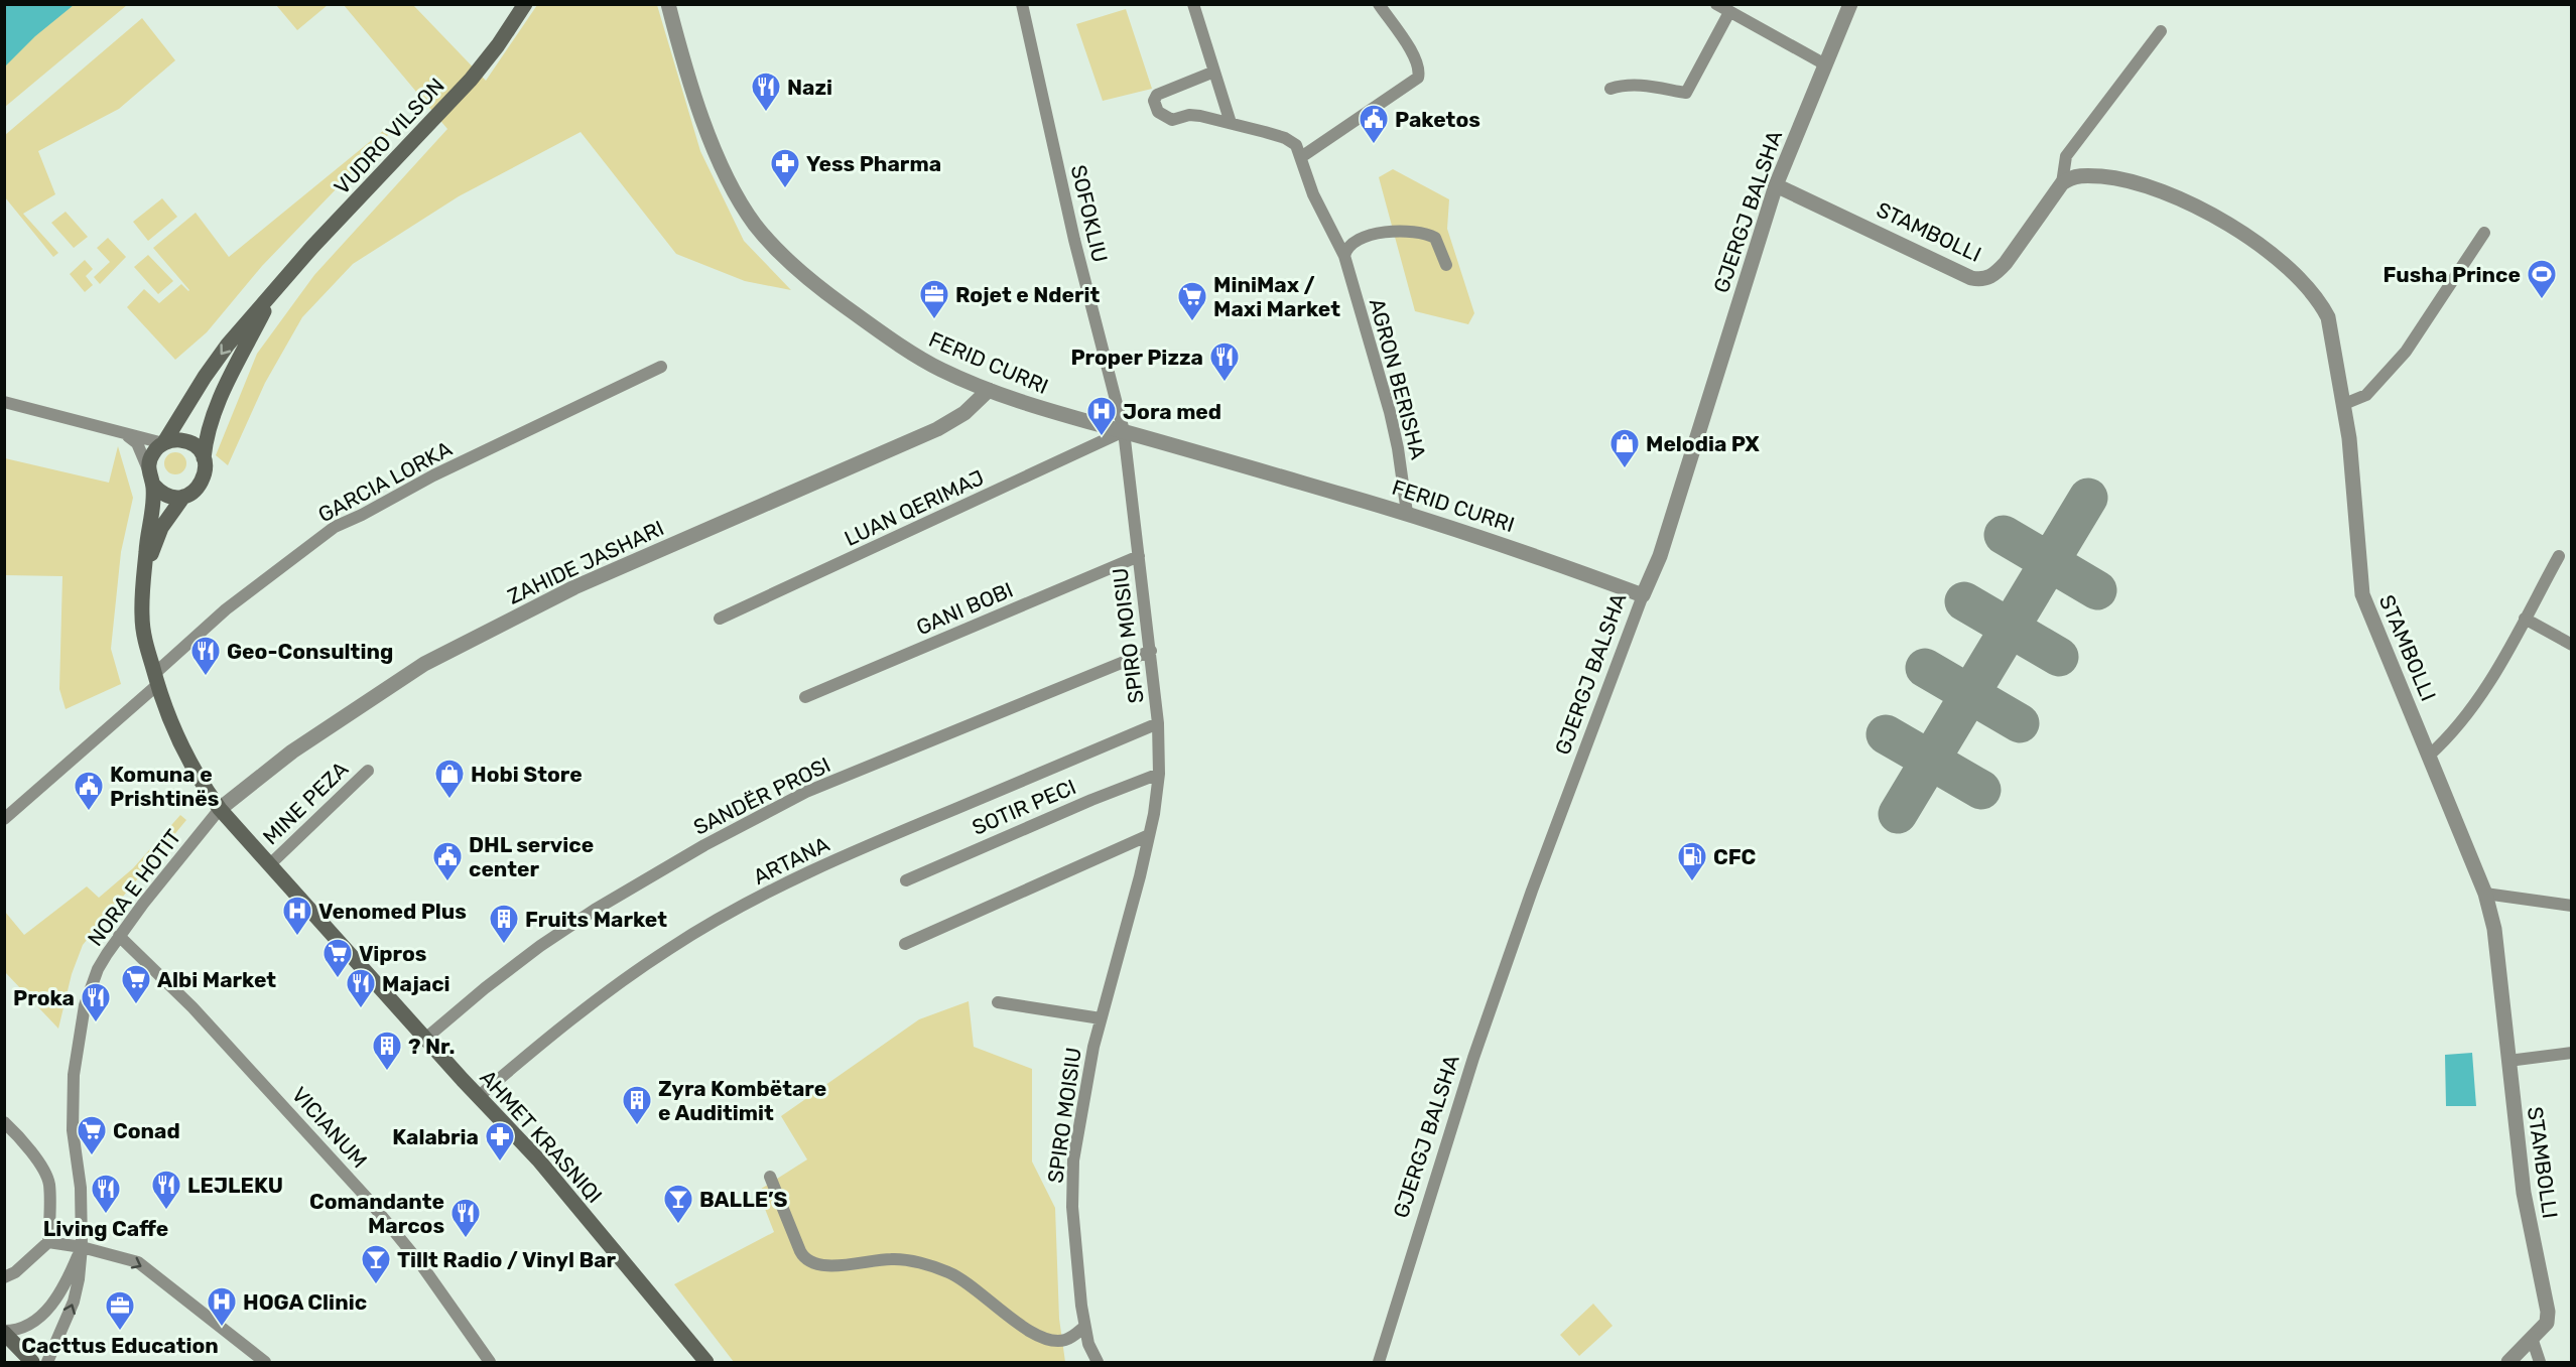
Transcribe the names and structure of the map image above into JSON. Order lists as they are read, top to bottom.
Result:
{
  "streets": {
    "main road": ["VUDRO VILSON", "AHMET KRASNIQI"],
    "street": [
      "GJERGJ BALSHA",
      "SOFOKLIU",
      "STAMBOLLI",
      "FERID CURRI",
      "AGRON BERISHA",
      "GARCIA LORKA",
      "LUAN QERIMAJ",
      "ZAHIDE JASHARI",
      "GANI BOBI",
      "SPIRO MOISIU",
      "SANDËR PROSI",
      "MINE PEZA",
      "SOTIR PECI",
      "ARTANA",
      "NORA E HOTIT",
      "VICIANUM"
    ]
  },
  "crossings": [
    ["VUDRO VILSON", "AHMET KRASNIQI"],
    ["GJERGJ BALSHA", "STAMBOLLI"],
    ["GJERGJ BALSHA", "FERID CURRI"],
    ["SOFOKLIU", "FERID CURRI"],
    ["SOFOKLIU", "LUAN QERIMAJ"],
    ["SOFOKLIU", "SPIRO MOISIU"],
    ["FERID CURRI", "AGRON BERISHA"],
    ["FERID CURRI", "LUAN QERIMAJ"],
    ["FERID CURRI", "ZAHIDE JASHARI"],
    ["FERID CURRI", "SPIRO MOISIU"],
    ["GARCIA LORKA", "AHMET KRASNIQI"],
    ["LUAN QERIMAJ", "SPIRO MOISIU"],
    ["ZAHIDE JASHARI", "NORA E HOTIT"],
    ["ZAHIDE JASHARI", "AHMET KRASNIQI"],
    ["GANI BOBI", "SPIRO MOISIU"],
    ["SPIRO MOISIU", "SANDËR PROSI"],
    ["SPIRO MOISIU", "SOTIR PECI"],
    ["SPIRO MOISIU", "ARTANA"],
    ["SANDËR PROSI", "AHMET KRASNIQI"],
    ["MINE PEZA", "AHMET KRASNIQI"],
    ["ARTANA", "AHMET KRASNIQI"],
    ["NORA E HOTIT", "VICIANUM"],
    ["NORA E HOTIT", "AHMET KRASNIQI"]
  ],
  "places": {
    "restaurant": [
      "Nazi",
      "Proper Pizza",
      "Geo-Consulting",
      "Majaci",
      "Proka",
      "LEJLEKU",
      "Living Caffe",
      "Comandante Marcos"
    ],
    "public building": ["Paketos", "Komuna e Prishtinës", "DHL service center"],
    "pharmacy": ["Yess Pharma", "Kalabria"],
    "sports": ["Fusha Prince"],
    "office": ["Rojet e Nderit", "Cacttus Education"],
    "supermarket": [
      "MiniMax / Maxi Market",
      "Vipros",
      "Albi Market",
      "Conad"
    ],
    "hospital": ["Jora med", "Venomed Plus", "HOGA Clinic"],
    "shop": ["Melodia PX", "Hobi Store"],
    "fuel station": ["CFC"],
    "building": ["Fruits Market", "? Nr.", "Zyra Kombëtare e Auditimit"],
    "bar": ["BALLE’S", "Tillt Radio / Vinyl Bar"]
  }
}
